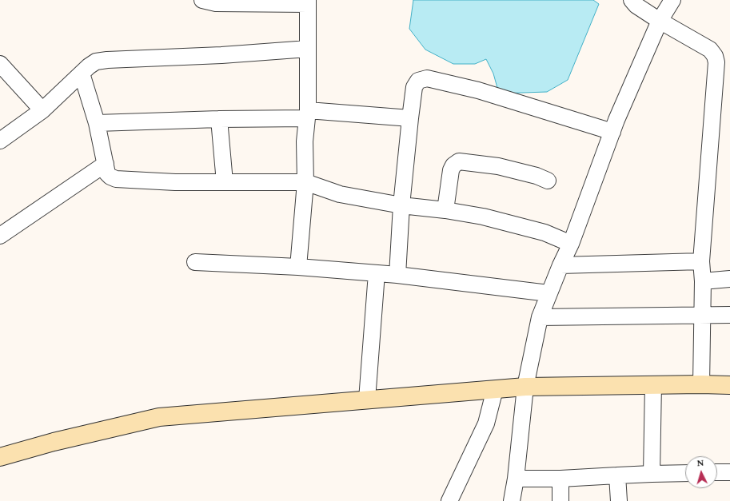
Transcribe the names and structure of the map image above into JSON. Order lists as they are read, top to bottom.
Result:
{
  "north": "top"
}
